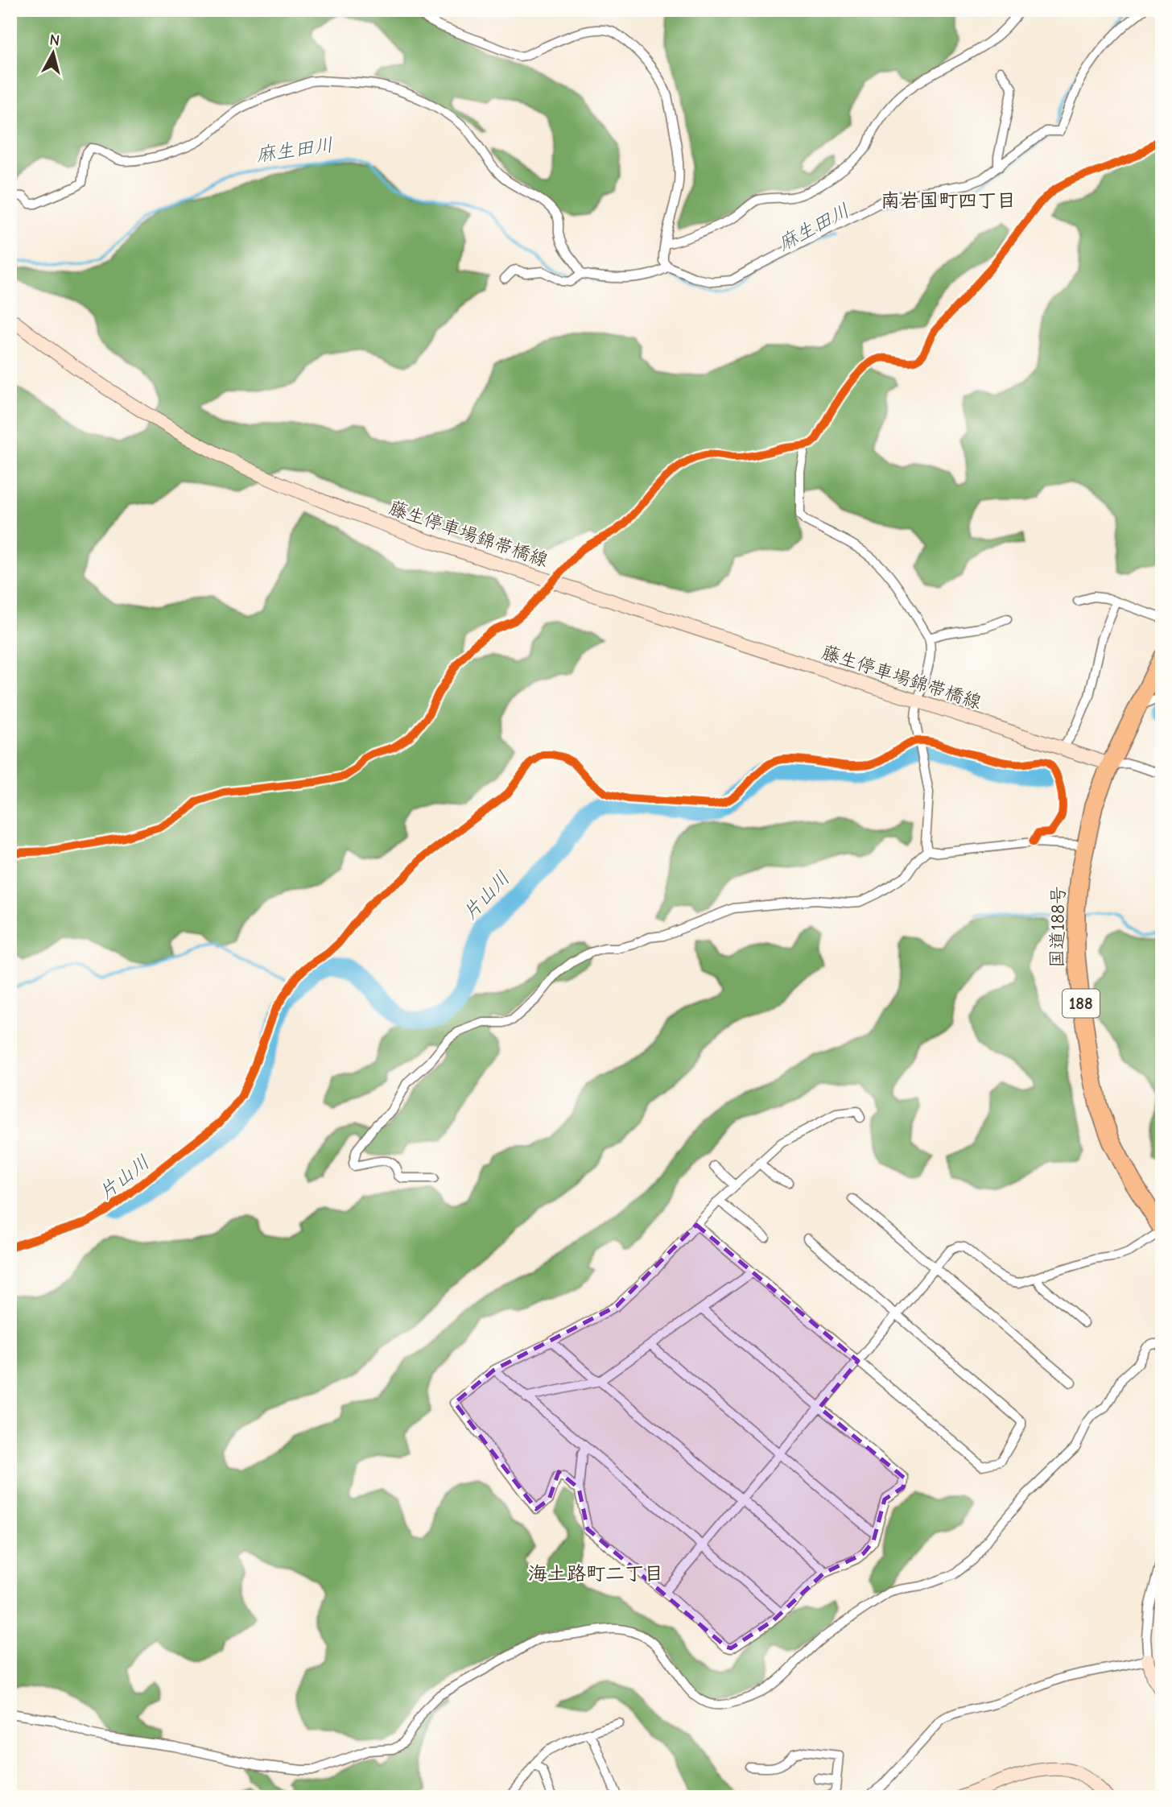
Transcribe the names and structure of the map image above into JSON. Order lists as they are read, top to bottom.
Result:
{
  "streets": {
    "highway": ["国道188号", "188"],
    "main road": ["藤生停車場錦帯橋線"]
  },
  "crossings": [
    ["藤生停車場錦帯橋線", "国道188号"]
  ],
  "districts": ["南岩国町四丁目", "海土路町二丁目"],
  "water": ["麻生田川", "片山川"],
  "north": "top"
}
